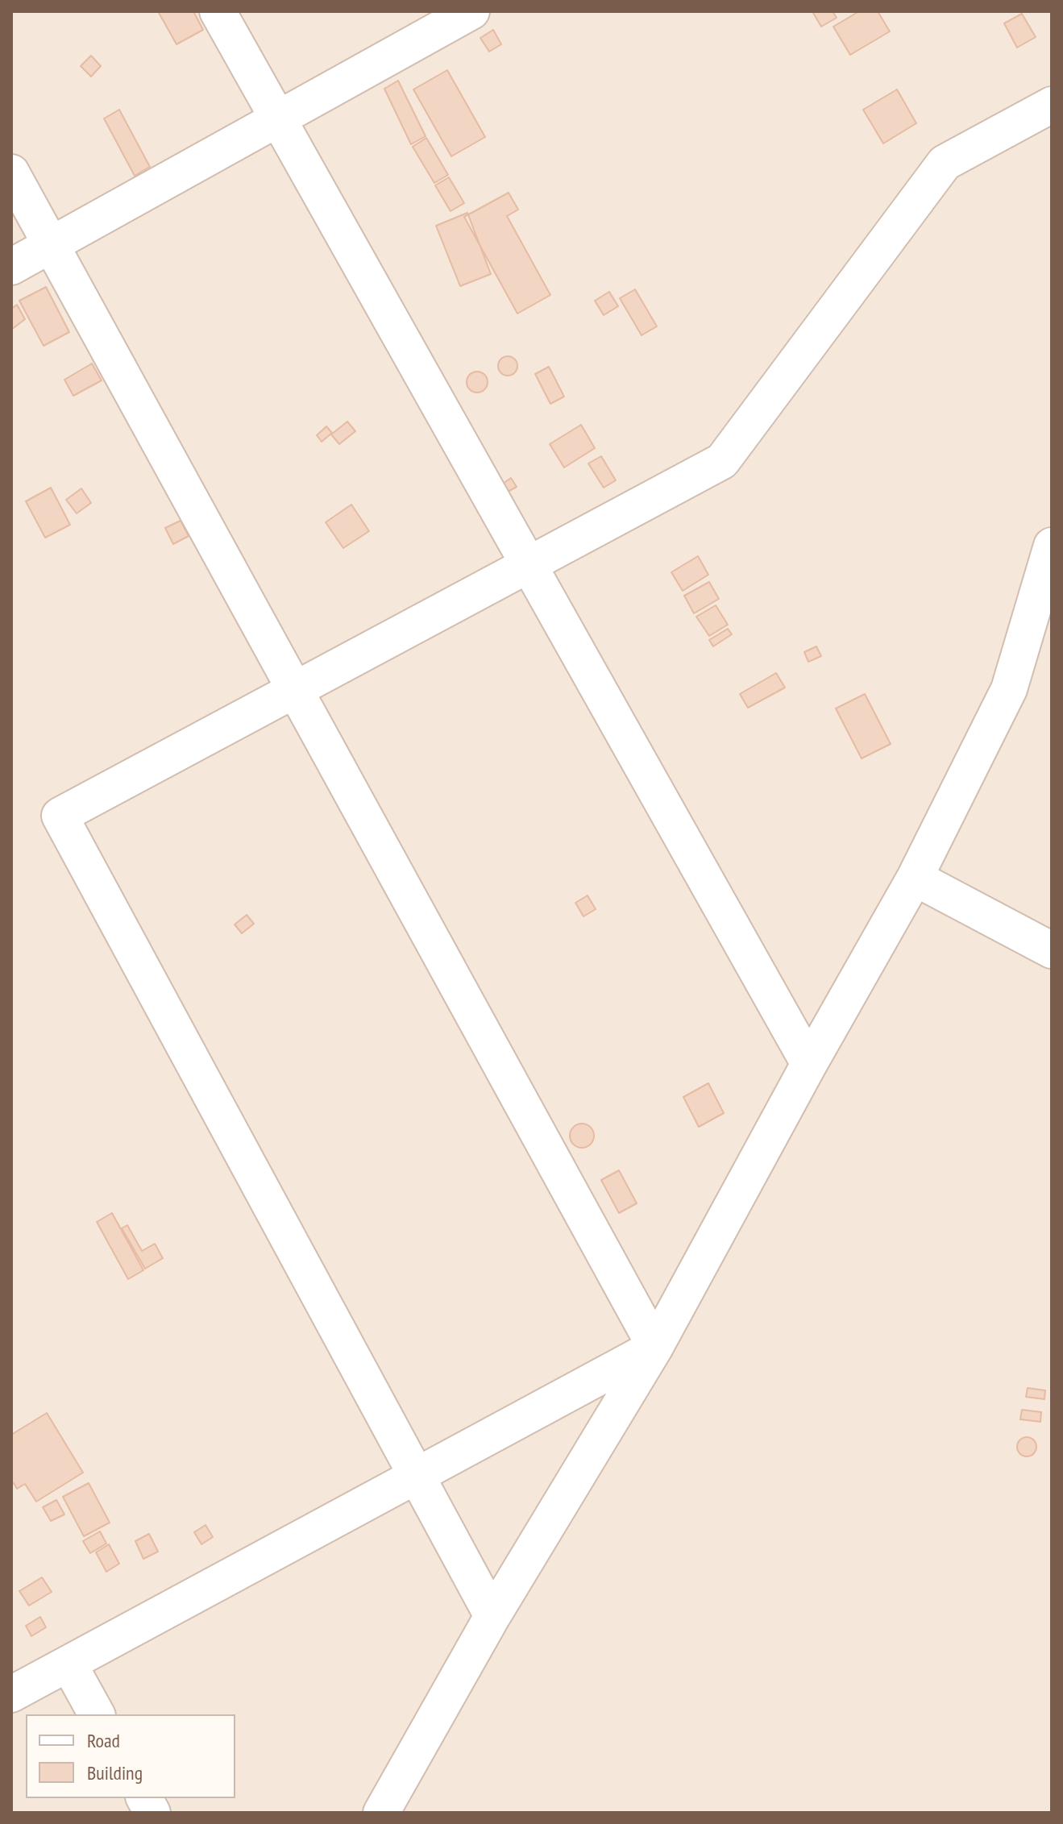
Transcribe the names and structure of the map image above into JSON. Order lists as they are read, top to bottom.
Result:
{
  "legend": ["Road", "Building"]
}
